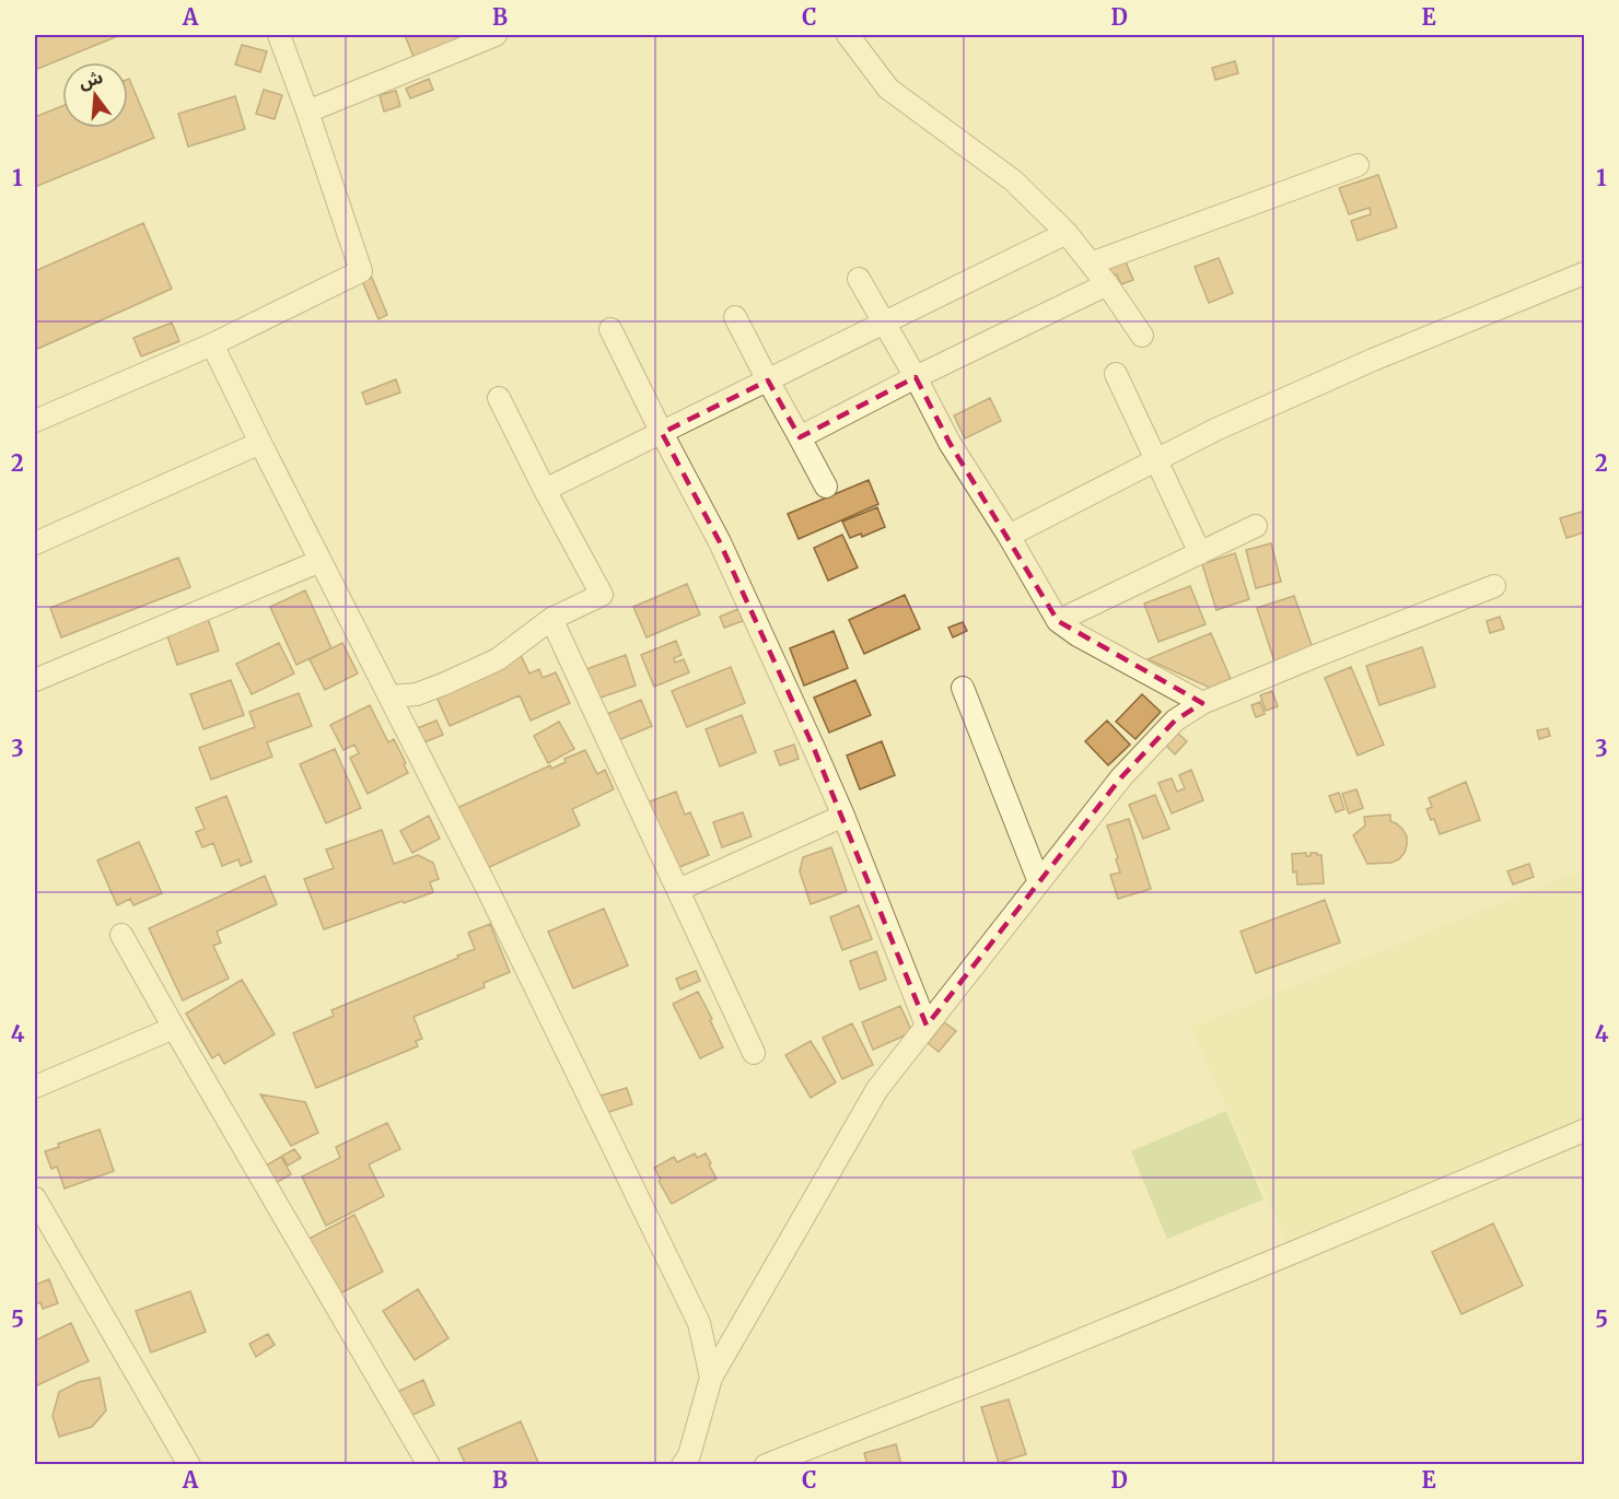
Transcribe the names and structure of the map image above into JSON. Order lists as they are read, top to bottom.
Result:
{
  "north": "top",
  "grid": {
    "columns": [
      "A",
      "B",
      "C",
      "D",
      "E"
    ],
    "rows": [
      "1",
      "2",
      "3",
      "4",
      "5"
    ]
  }
}
